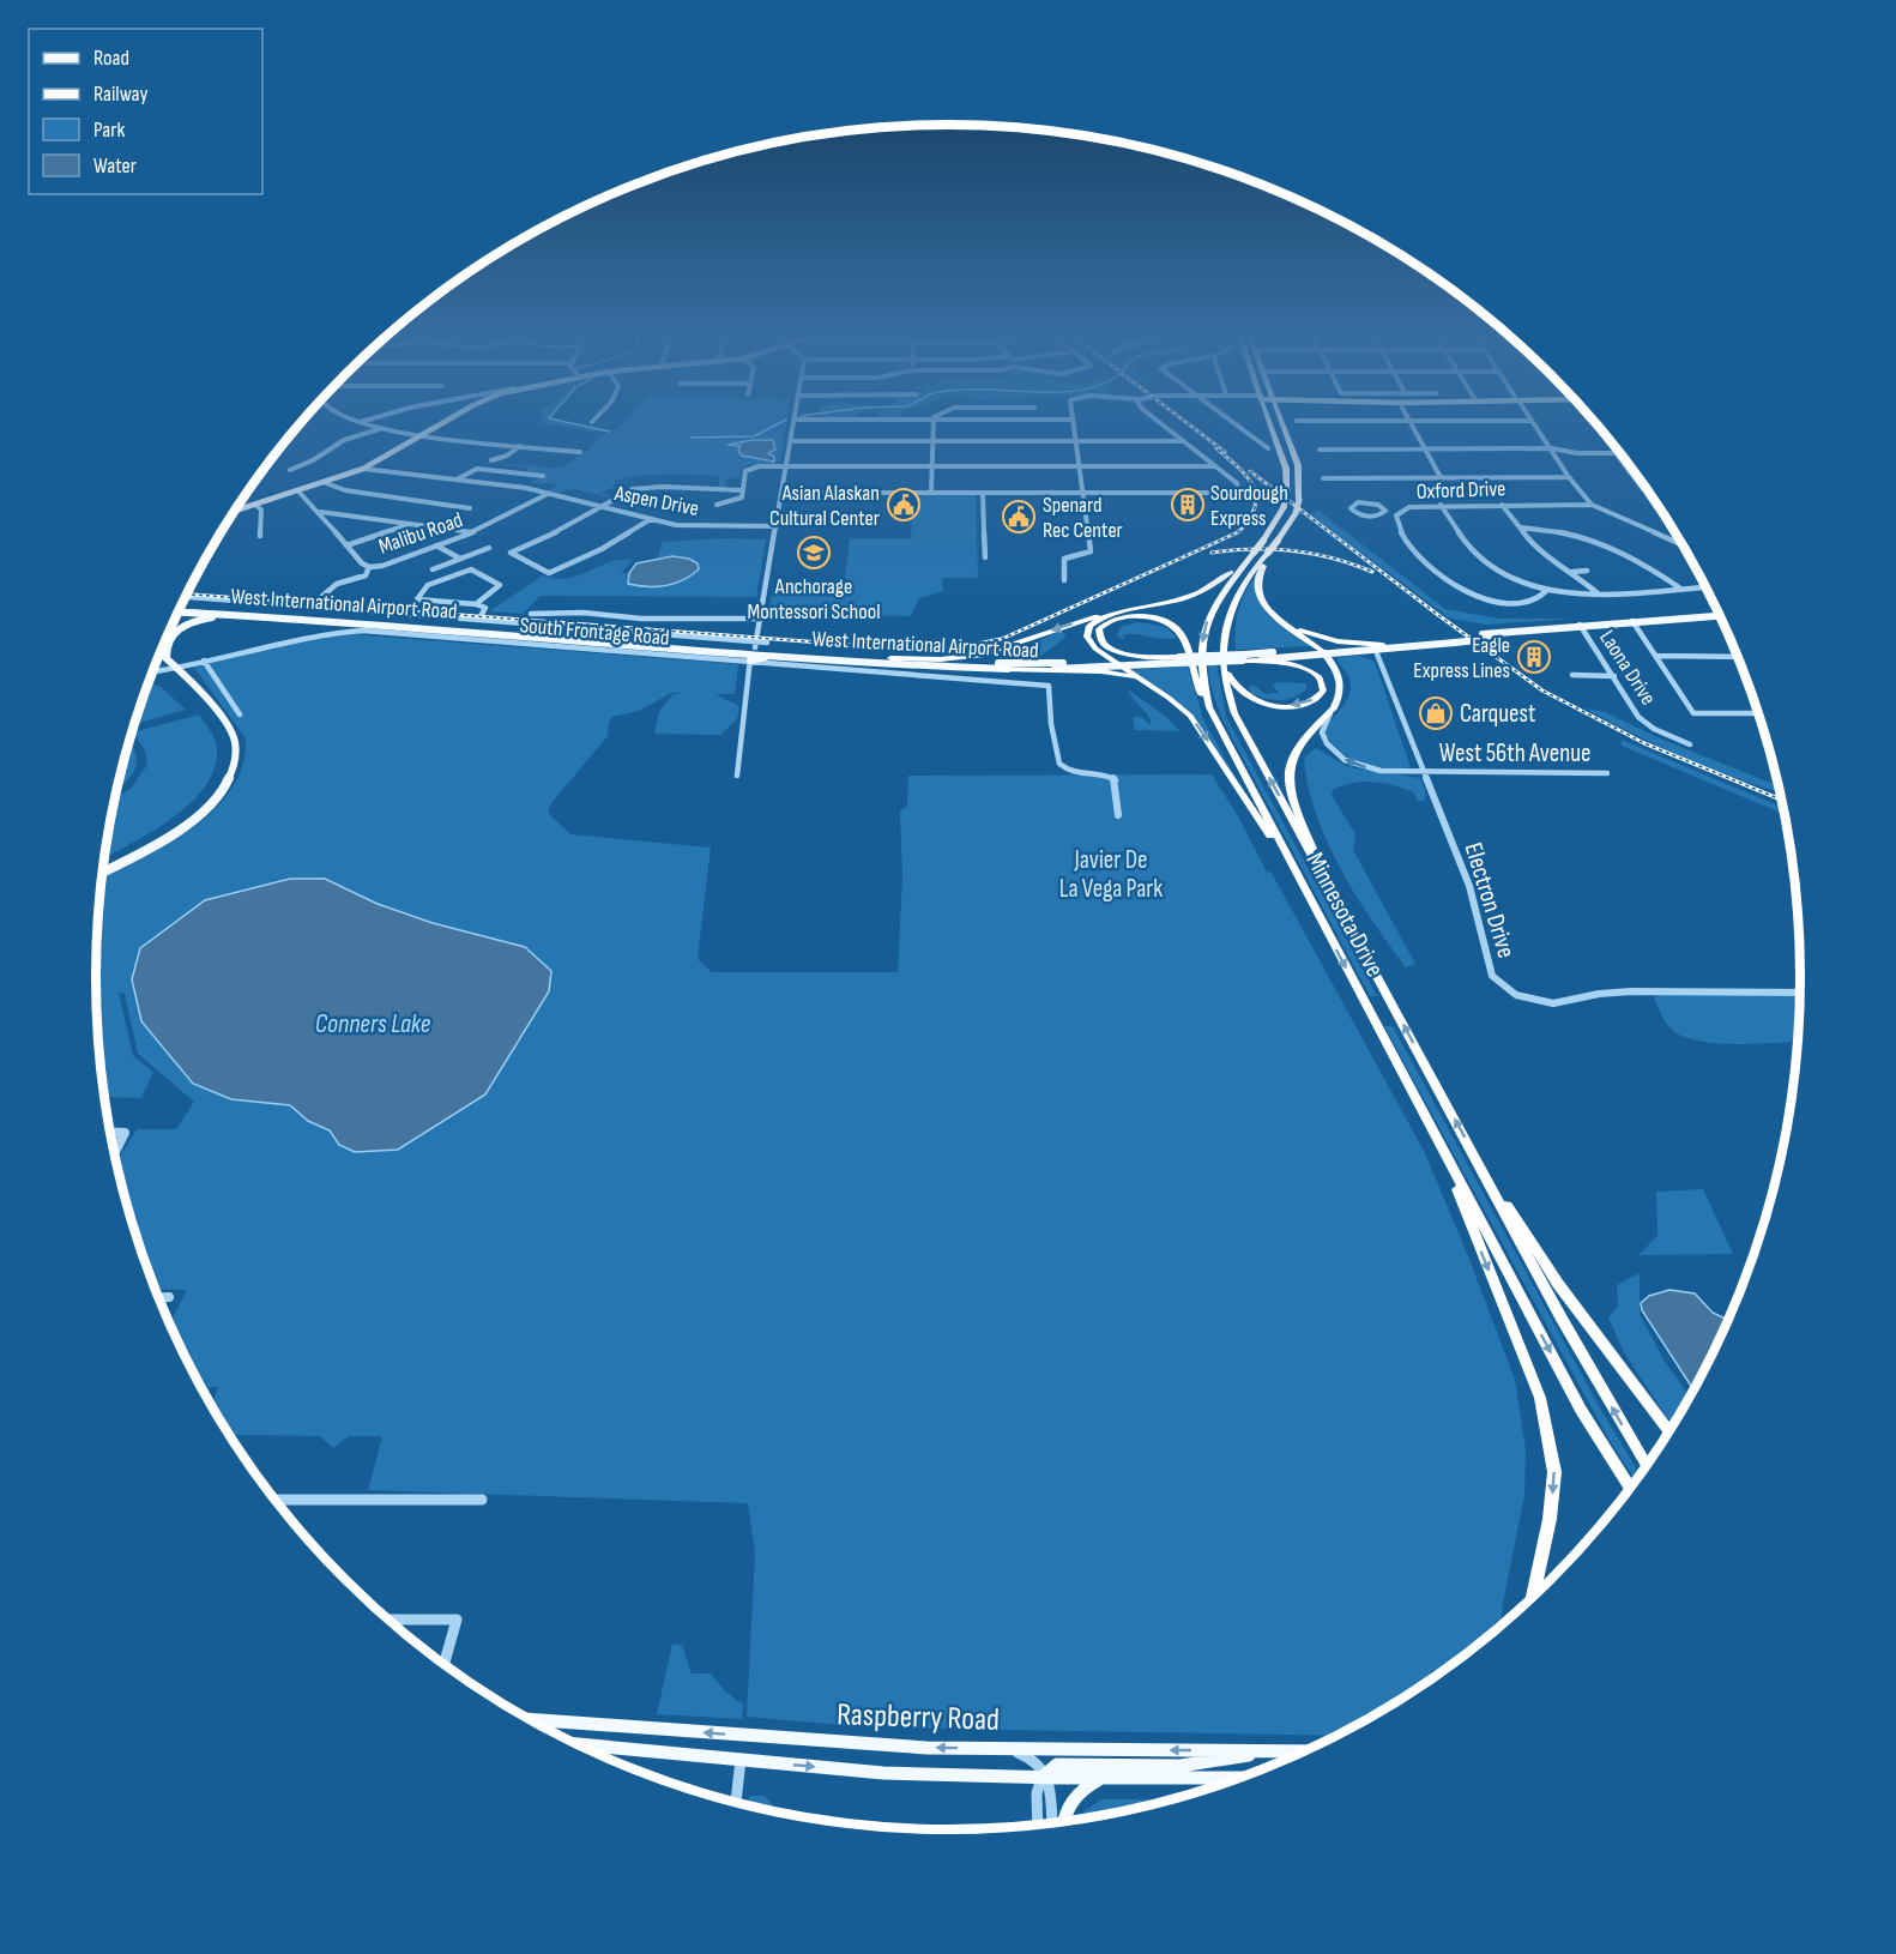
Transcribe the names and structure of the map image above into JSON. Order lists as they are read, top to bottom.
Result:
{
  "streets": {
    "highway": ["Minnesota Drive"],
    "main road": ["West International Airport Road", "Raspberry Road"],
    "street": [
      "Oxford Drive",
      "Aspen Drive",
      "Malibu Road",
      "South Frontage Road",
      "Laona Drive",
      "West 56th Avenue",
      "Electron Drive"
    ]
  },
  "crossings": [
    ["Aspen Drive", "Malibu Road"],
    ["West International Airport Road", "Laona Drive"],
    ["West International Airport Road", "Electron Drive"],
    ["West 56th Avenue", "Electron Drive"]
  ],
  "water": ["Conners Lake"],
  "parks": ["Javier De La Vega Park"],
  "places": {
    "public building": ["Asian Alaskan Cultural Center", "Spenard Rec Center"],
    "building": ["Sourdough Express", "Eagle Express Lines"],
    "school or university": ["Anchorage Montessori School"],
    "shop": ["Carquest"]
  },
  "legend": [
    "Road",
    "Railway",
    "Park",
    "Water"
  ]
}
